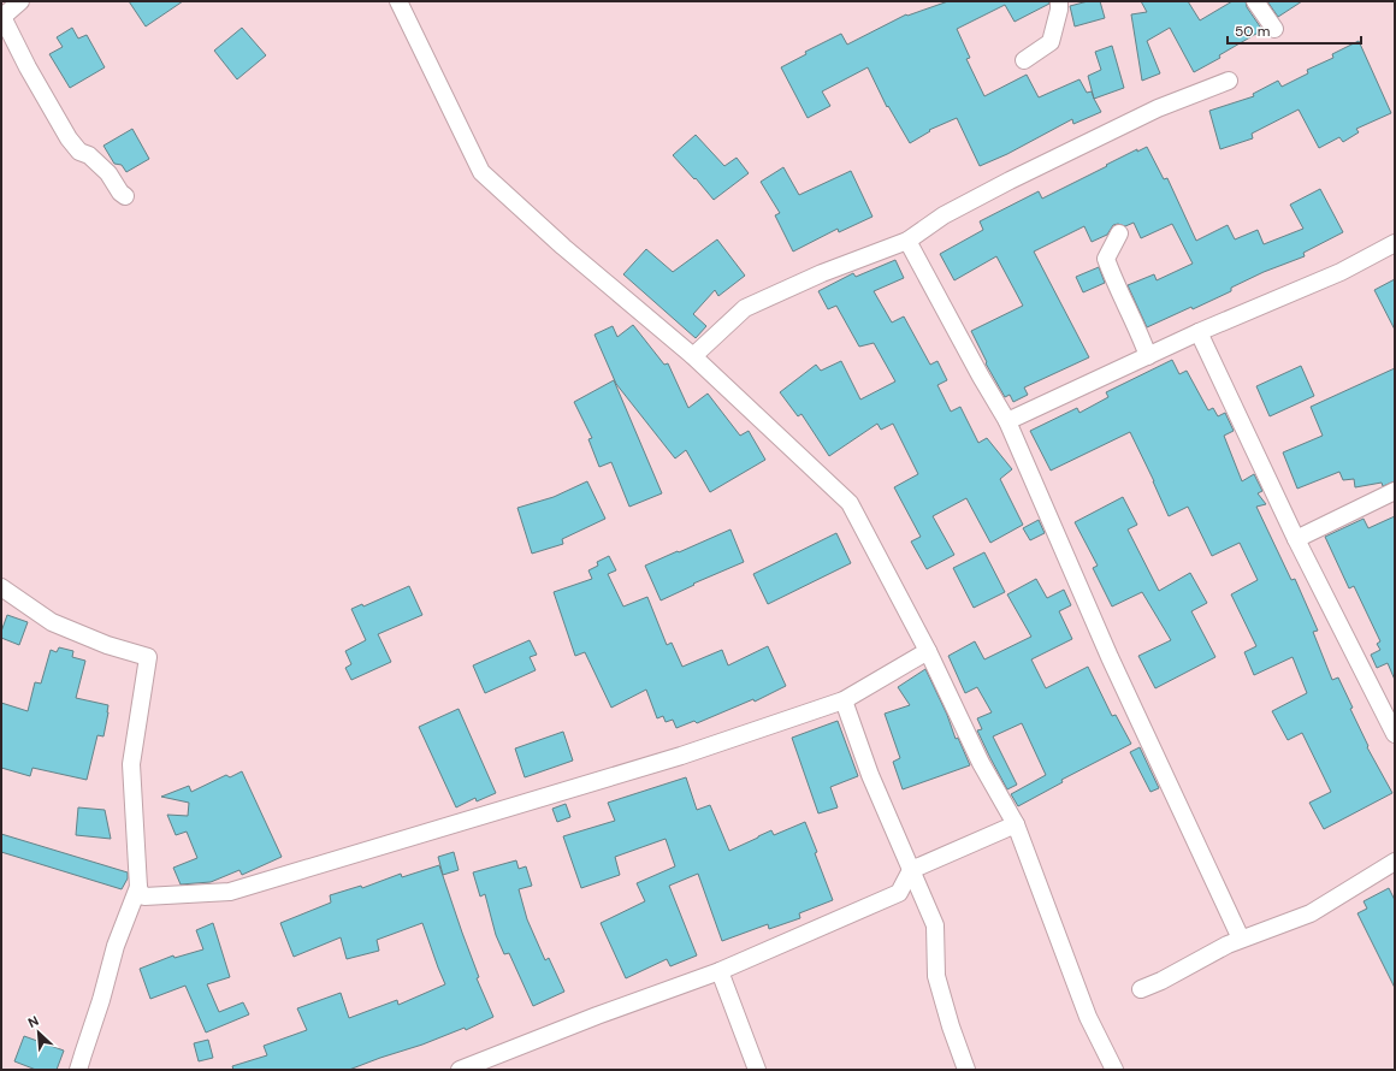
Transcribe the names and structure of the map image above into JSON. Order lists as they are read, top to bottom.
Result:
{
  "scale_bar": "50 m",
  "north": "top left"
}
